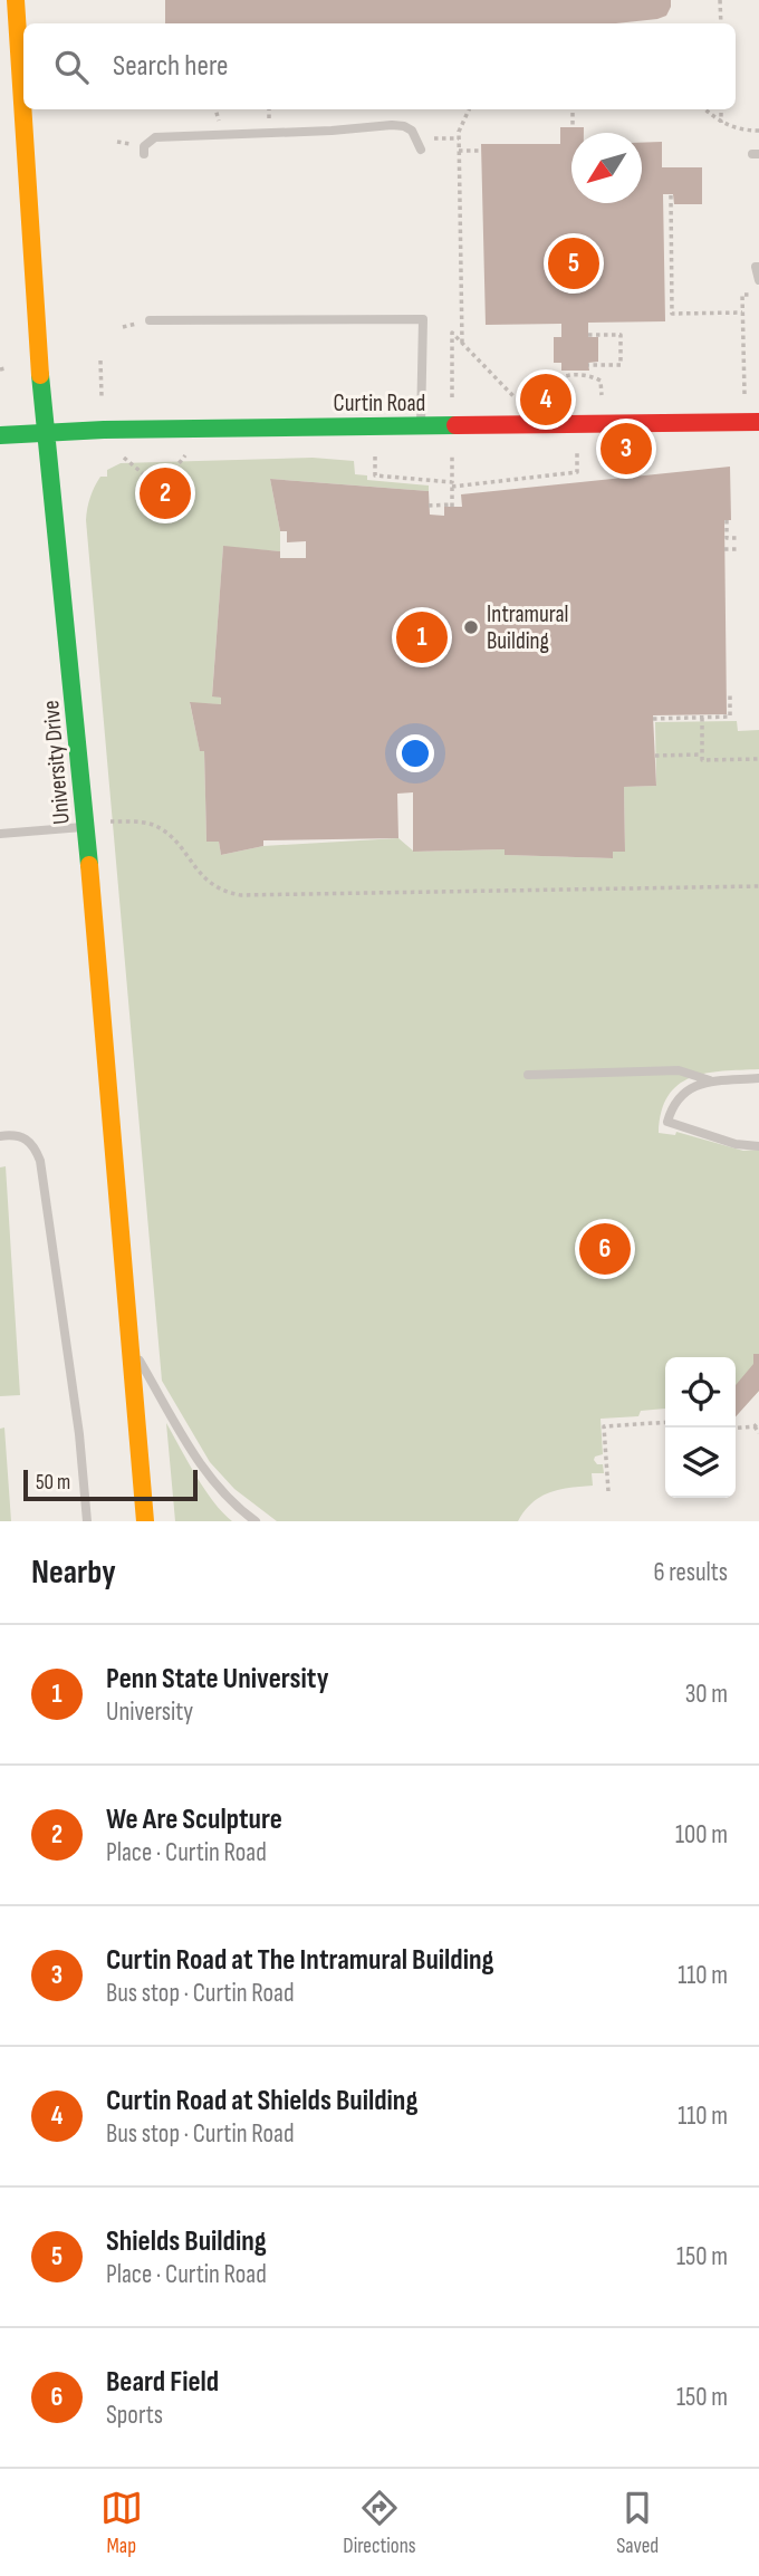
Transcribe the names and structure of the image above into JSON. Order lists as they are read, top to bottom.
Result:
{
  "streets": {
    "main road": ["Curtin Road", "University Drive"]
  },
  "crossings": [
    ["Curtin Road", "University Drive"]
  ],
  "places": ["Intramural Building"],
  "scale_bar": "50 m",
  "north": "bottom left",
  "page": {
    "search": "Search here",
    "pins": [
      "5",
      "4",
      "3",
      "2",
      "1",
      "6"
    ],
    "scale": "50 m",
    "heading": ["Nearby", "6 results"],
    "list": [
      {
        "mark": "1",
        "name": "Penn State University",
        "note": "University",
        "value": "30 m"
      },
      {
        "mark": "2",
        "name": "We Are Sculpture",
        "note": "Place · Curtin Road",
        "value": "100 m"
      },
      {
        "mark": "3",
        "name": "Curtin Road at The Intramural Building",
        "note": "Bus stop · Curtin Road",
        "value": "110 m"
      },
      {
        "mark": "4",
        "name": "Curtin Road at Shields Building",
        "note": "Bus stop · Curtin Road",
        "value": "110 m"
      },
      {
        "mark": "5",
        "name": "Shields Building",
        "note": "Place · Curtin Road",
        "value": "150 m"
      },
      {
        "mark": "6",
        "name": "Beard Field",
        "note": "Sports",
        "value": "150 m"
      }
    ],
    "nav": ["Map", "Directions", "Saved"]
  }
}
